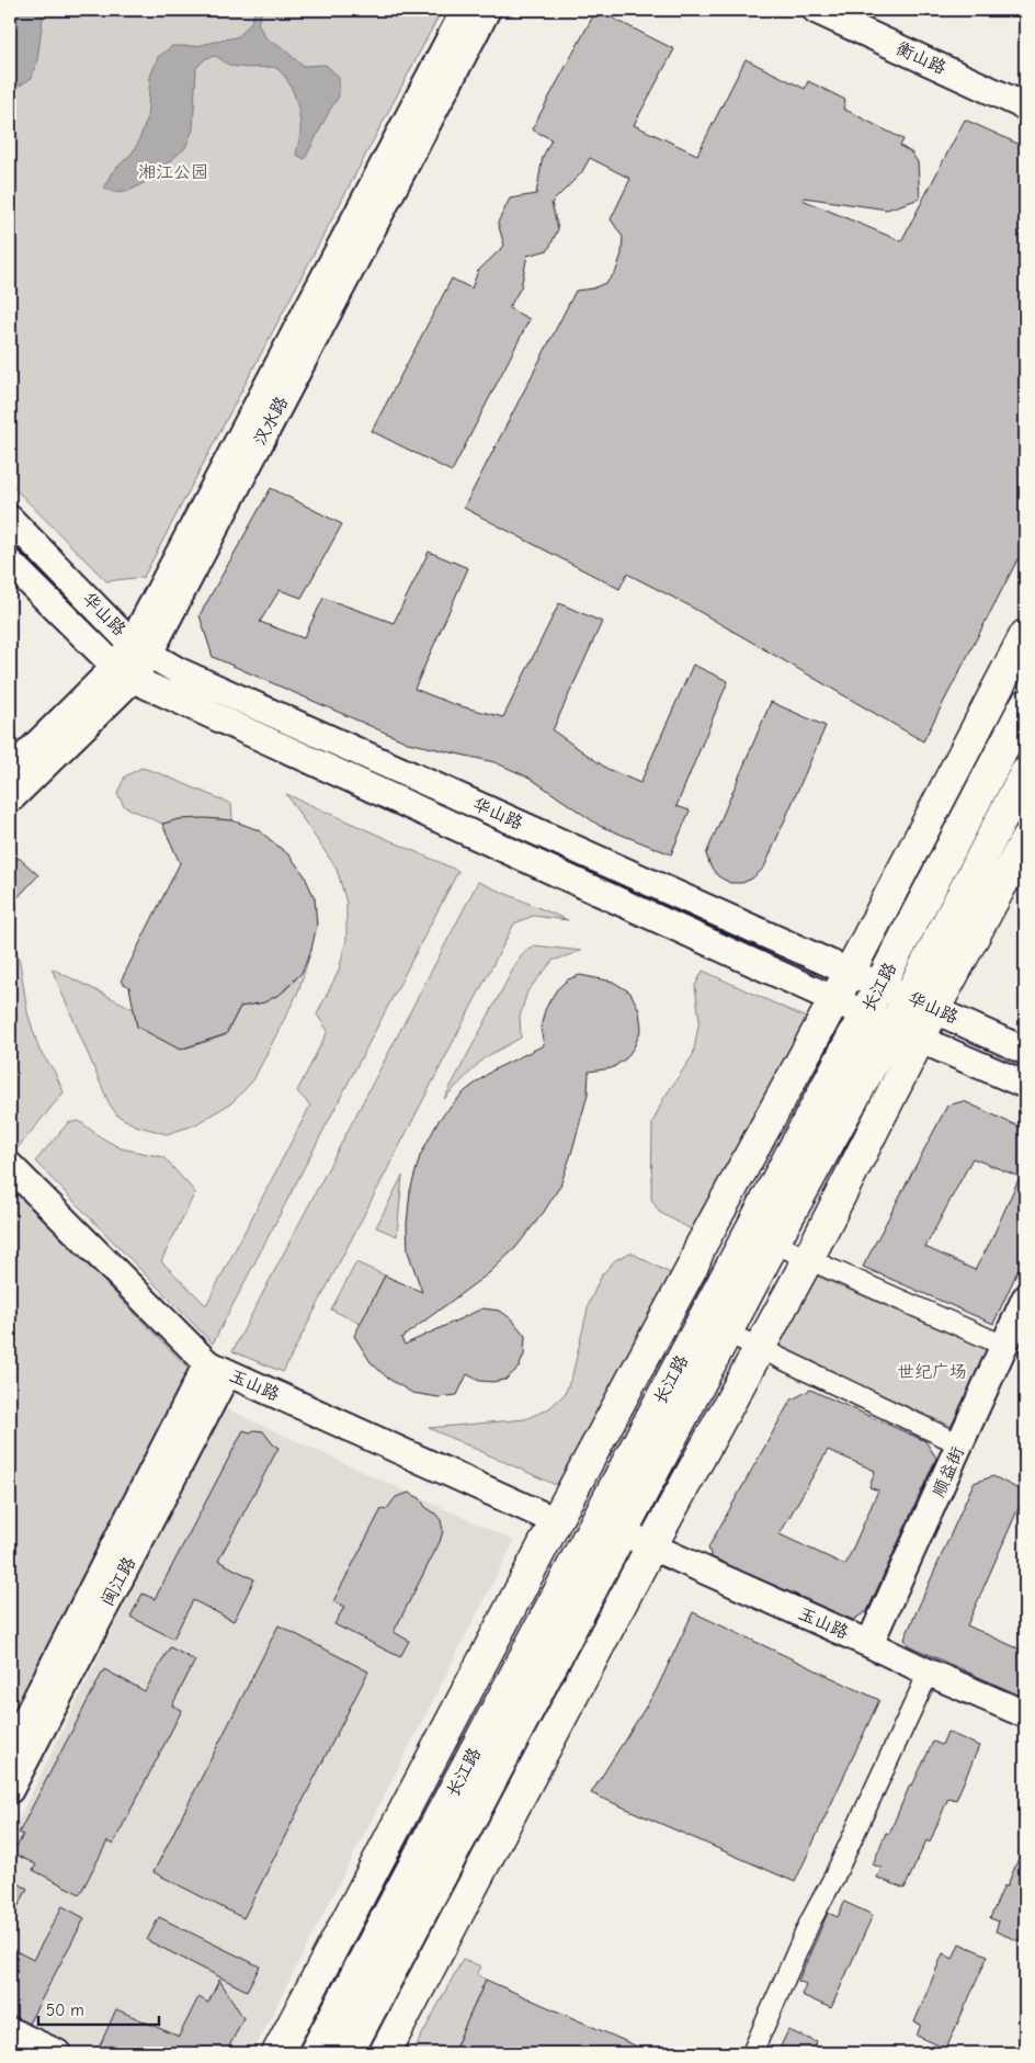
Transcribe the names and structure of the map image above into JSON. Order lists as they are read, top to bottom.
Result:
{
  "streets": {
    "main road": [
      "衡山路",
      "汉水路",
      "华山路",
      "长江路",
      "玉山路",
      "顺益街",
      "闽江路"
    ]
  },
  "crossings": [
    ["汉水路", "华山路"],
    ["华山路", "长江路"],
    ["长江路", "玉山路"],
    ["玉山路", "顺益街"],
    ["玉山路", "闽江路"]
  ],
  "parks": ["湘江公园", "世纪广场"],
  "scale_bar": "50 m"
}
